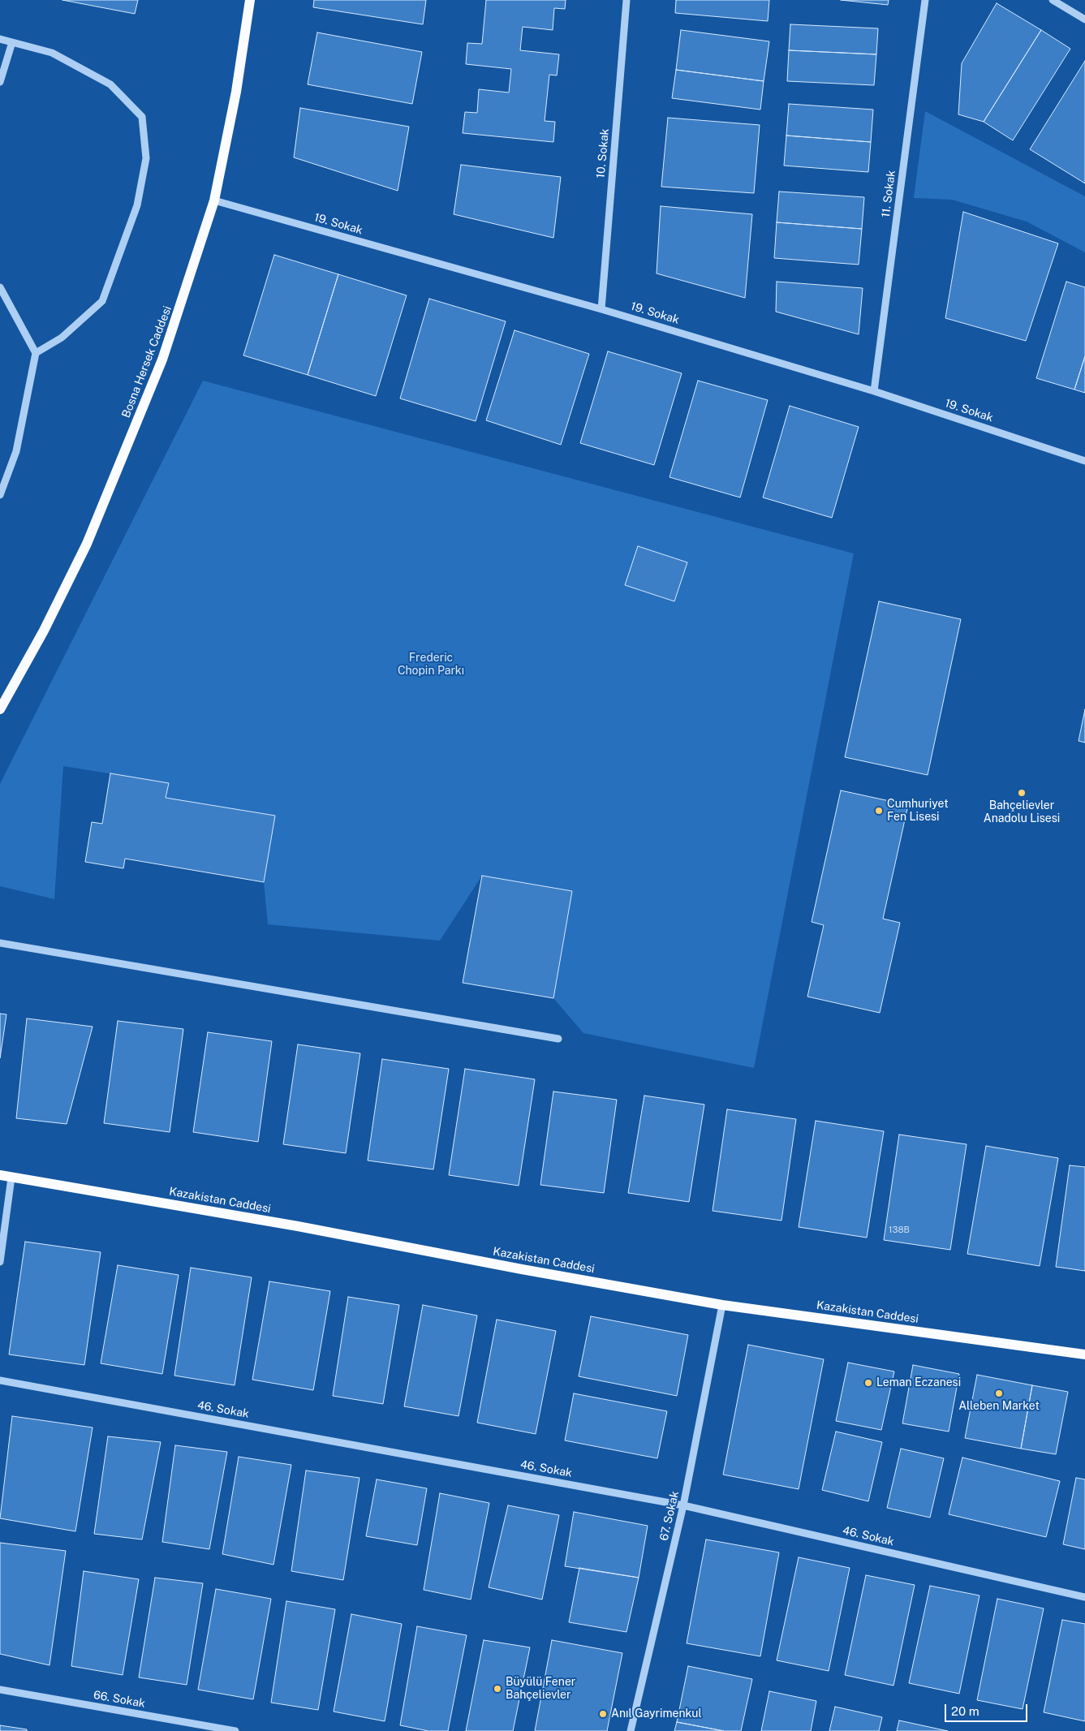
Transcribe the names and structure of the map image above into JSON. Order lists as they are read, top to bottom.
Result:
{
  "streets": {
    "main road": ["Bosna Hersek Caddesi", "Kazakistan Caddesi"],
    "street": [
      "10. Sokak",
      "11. Sokak",
      "19. Sokak",
      "46. Sokak",
      "67. Sokak",
      "66. Sokak"
    ]
  },
  "crossings": [
    ["10. Sokak", "19. Sokak"],
    ["11. Sokak", "19. Sokak"],
    ["19. Sokak", "Bosna Hersek Caddesi"],
    ["Kazakistan Caddesi", "67. Sokak"],
    ["46. Sokak", "67. Sokak"]
  ],
  "parks": ["Frederic Chopin Parkı"],
  "places": [
    "Bahçelievler Anadolu Lisesi",
    "Cumhuriyet Fen Lisesi",
    "Leman Eczanesi",
    "Alleben Market",
    "Büyülü Fener Bahçelievler",
    "Anıl Gayrimenkul"
  ],
  "house_numbers": ["138B"],
  "scale_bar": "20 m"
}
